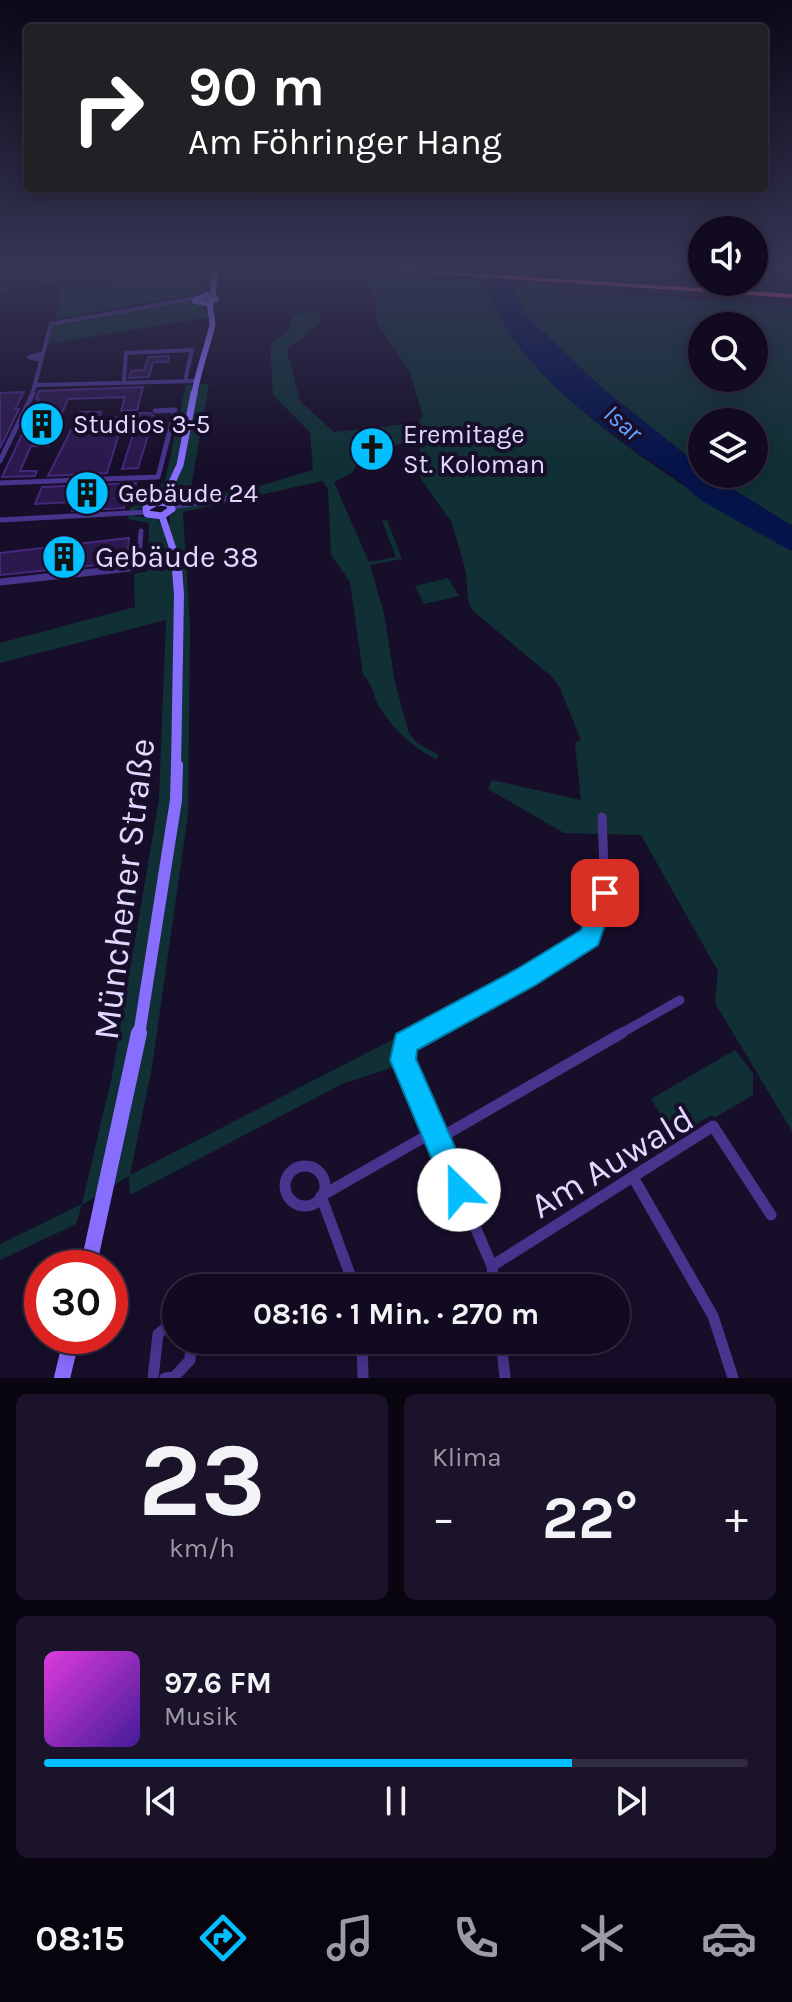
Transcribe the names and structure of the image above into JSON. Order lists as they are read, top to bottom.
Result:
{
  "streets": {
    "main road": ["Münchener Straße"],
    "street": ["Am Auwald"]
  },
  "water": ["Isar"],
  "places": {
    "building": ["Studios 3-5", "Gebäude 24", "Gebäude 38"],
    "church": ["Eremitage St. Koloman"]
  },
  "page": {
    "turn": ["90 m", "Am Föhringer Hang"],
    "limit": "30",
    "trip": "08:16 · 1 Min. · 270 m",
    "tile": [
      ["23", "km/h"],
      "Klima"
    ],
    "heat": ["−", "22°", "+"],
    "song": ["97.6 FM", "Musik"],
    "tabs": "08:15"
  }
}
